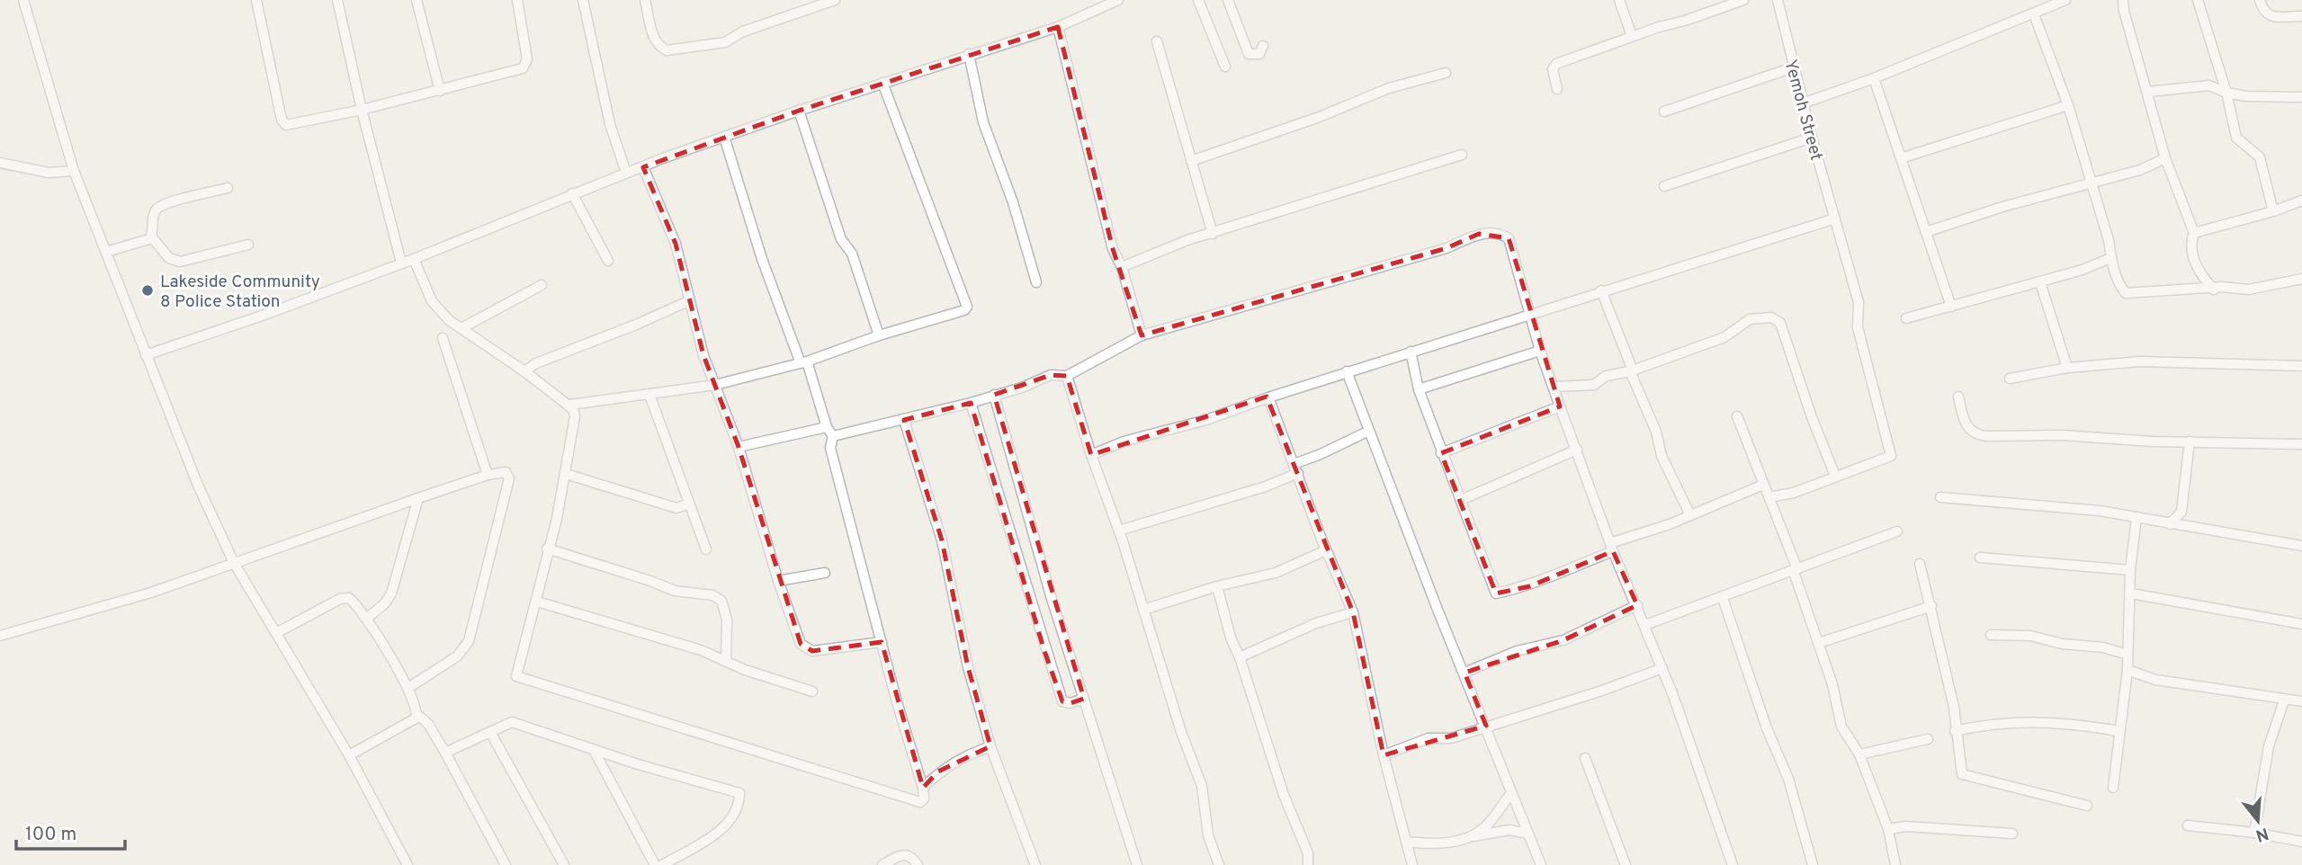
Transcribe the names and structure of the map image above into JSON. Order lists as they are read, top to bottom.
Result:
{
  "streets": {
    "street": ["Yemoh Street"]
  },
  "places": ["Lakeside Community 8 Police Station"],
  "scale_bar": "100 m",
  "north": "bottom"
}
